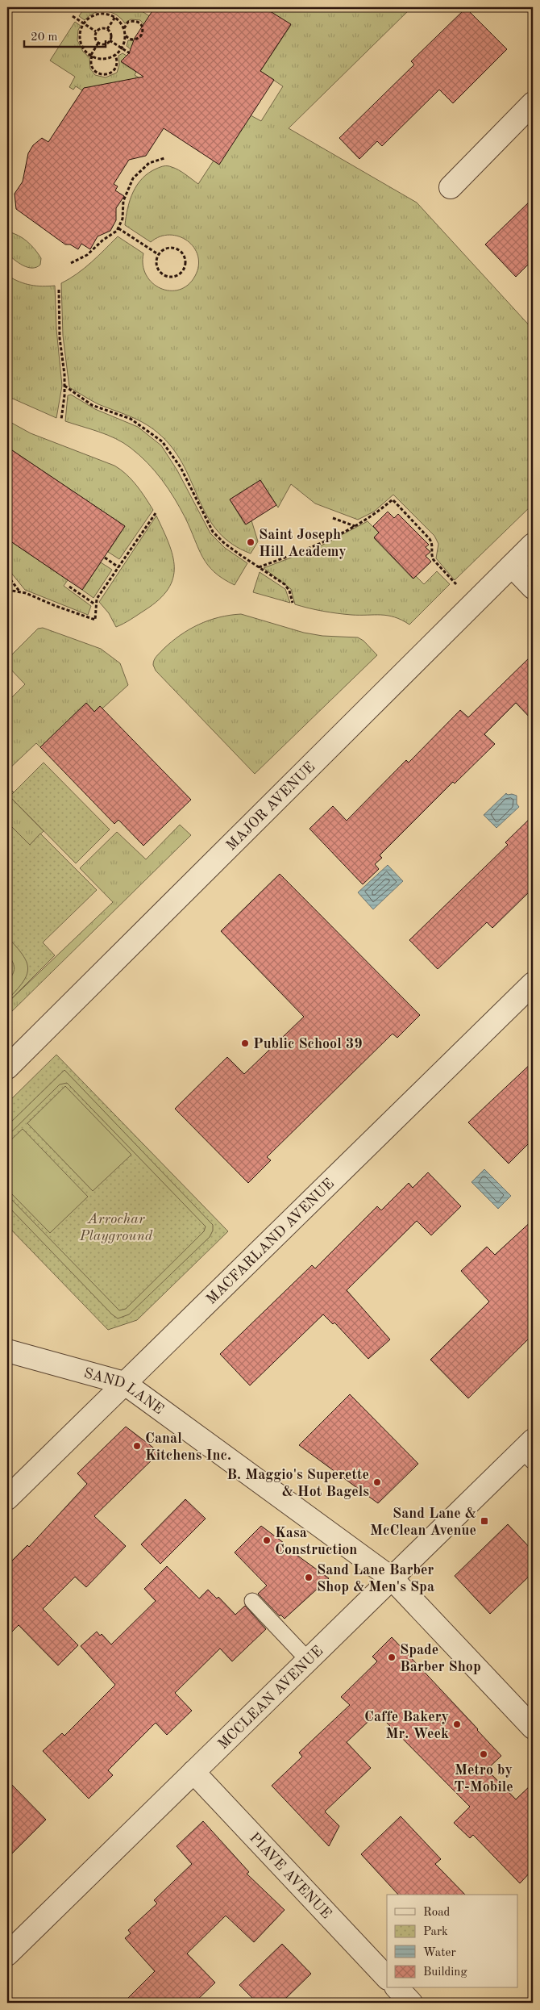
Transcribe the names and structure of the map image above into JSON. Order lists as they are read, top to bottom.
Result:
{
  "streets": {
    "street": [
      "MAJOR AVENUE",
      "MACFARLAND AVENUE",
      "SAND LANE",
      "MCCLEAN AVENUE",
      "PIAVE AVENUE"
    ]
  },
  "crossings": [
    ["MACFARLAND AVENUE", "SAND LANE"],
    ["SAND LANE", "MCCLEAN AVENUE"],
    ["MCCLEAN AVENUE", "PIAVE AVENUE"]
  ],
  "parks": ["Arrochar Playground"],
  "places": {
    "other": [
      "Saint Joseph Hill Academy",
      "Public School 39",
      "Canal Kitchens Inc.",
      "B. Maggio's Superette & Hot Bagels",
      "Kasa Construction",
      "Sand Lane Barber Shop & Men's Spa",
      "Spade Barber Shop",
      "Caffe Bakery Mr. Week",
      "Metro by T-Mobile"
    ],
    "transit": ["Sand Lane & McClean Avenue"]
  },
  "legend": [
    "Road",
    "Park",
    "Water",
    "Building"
  ],
  "scale_bar": "20 m"
}
